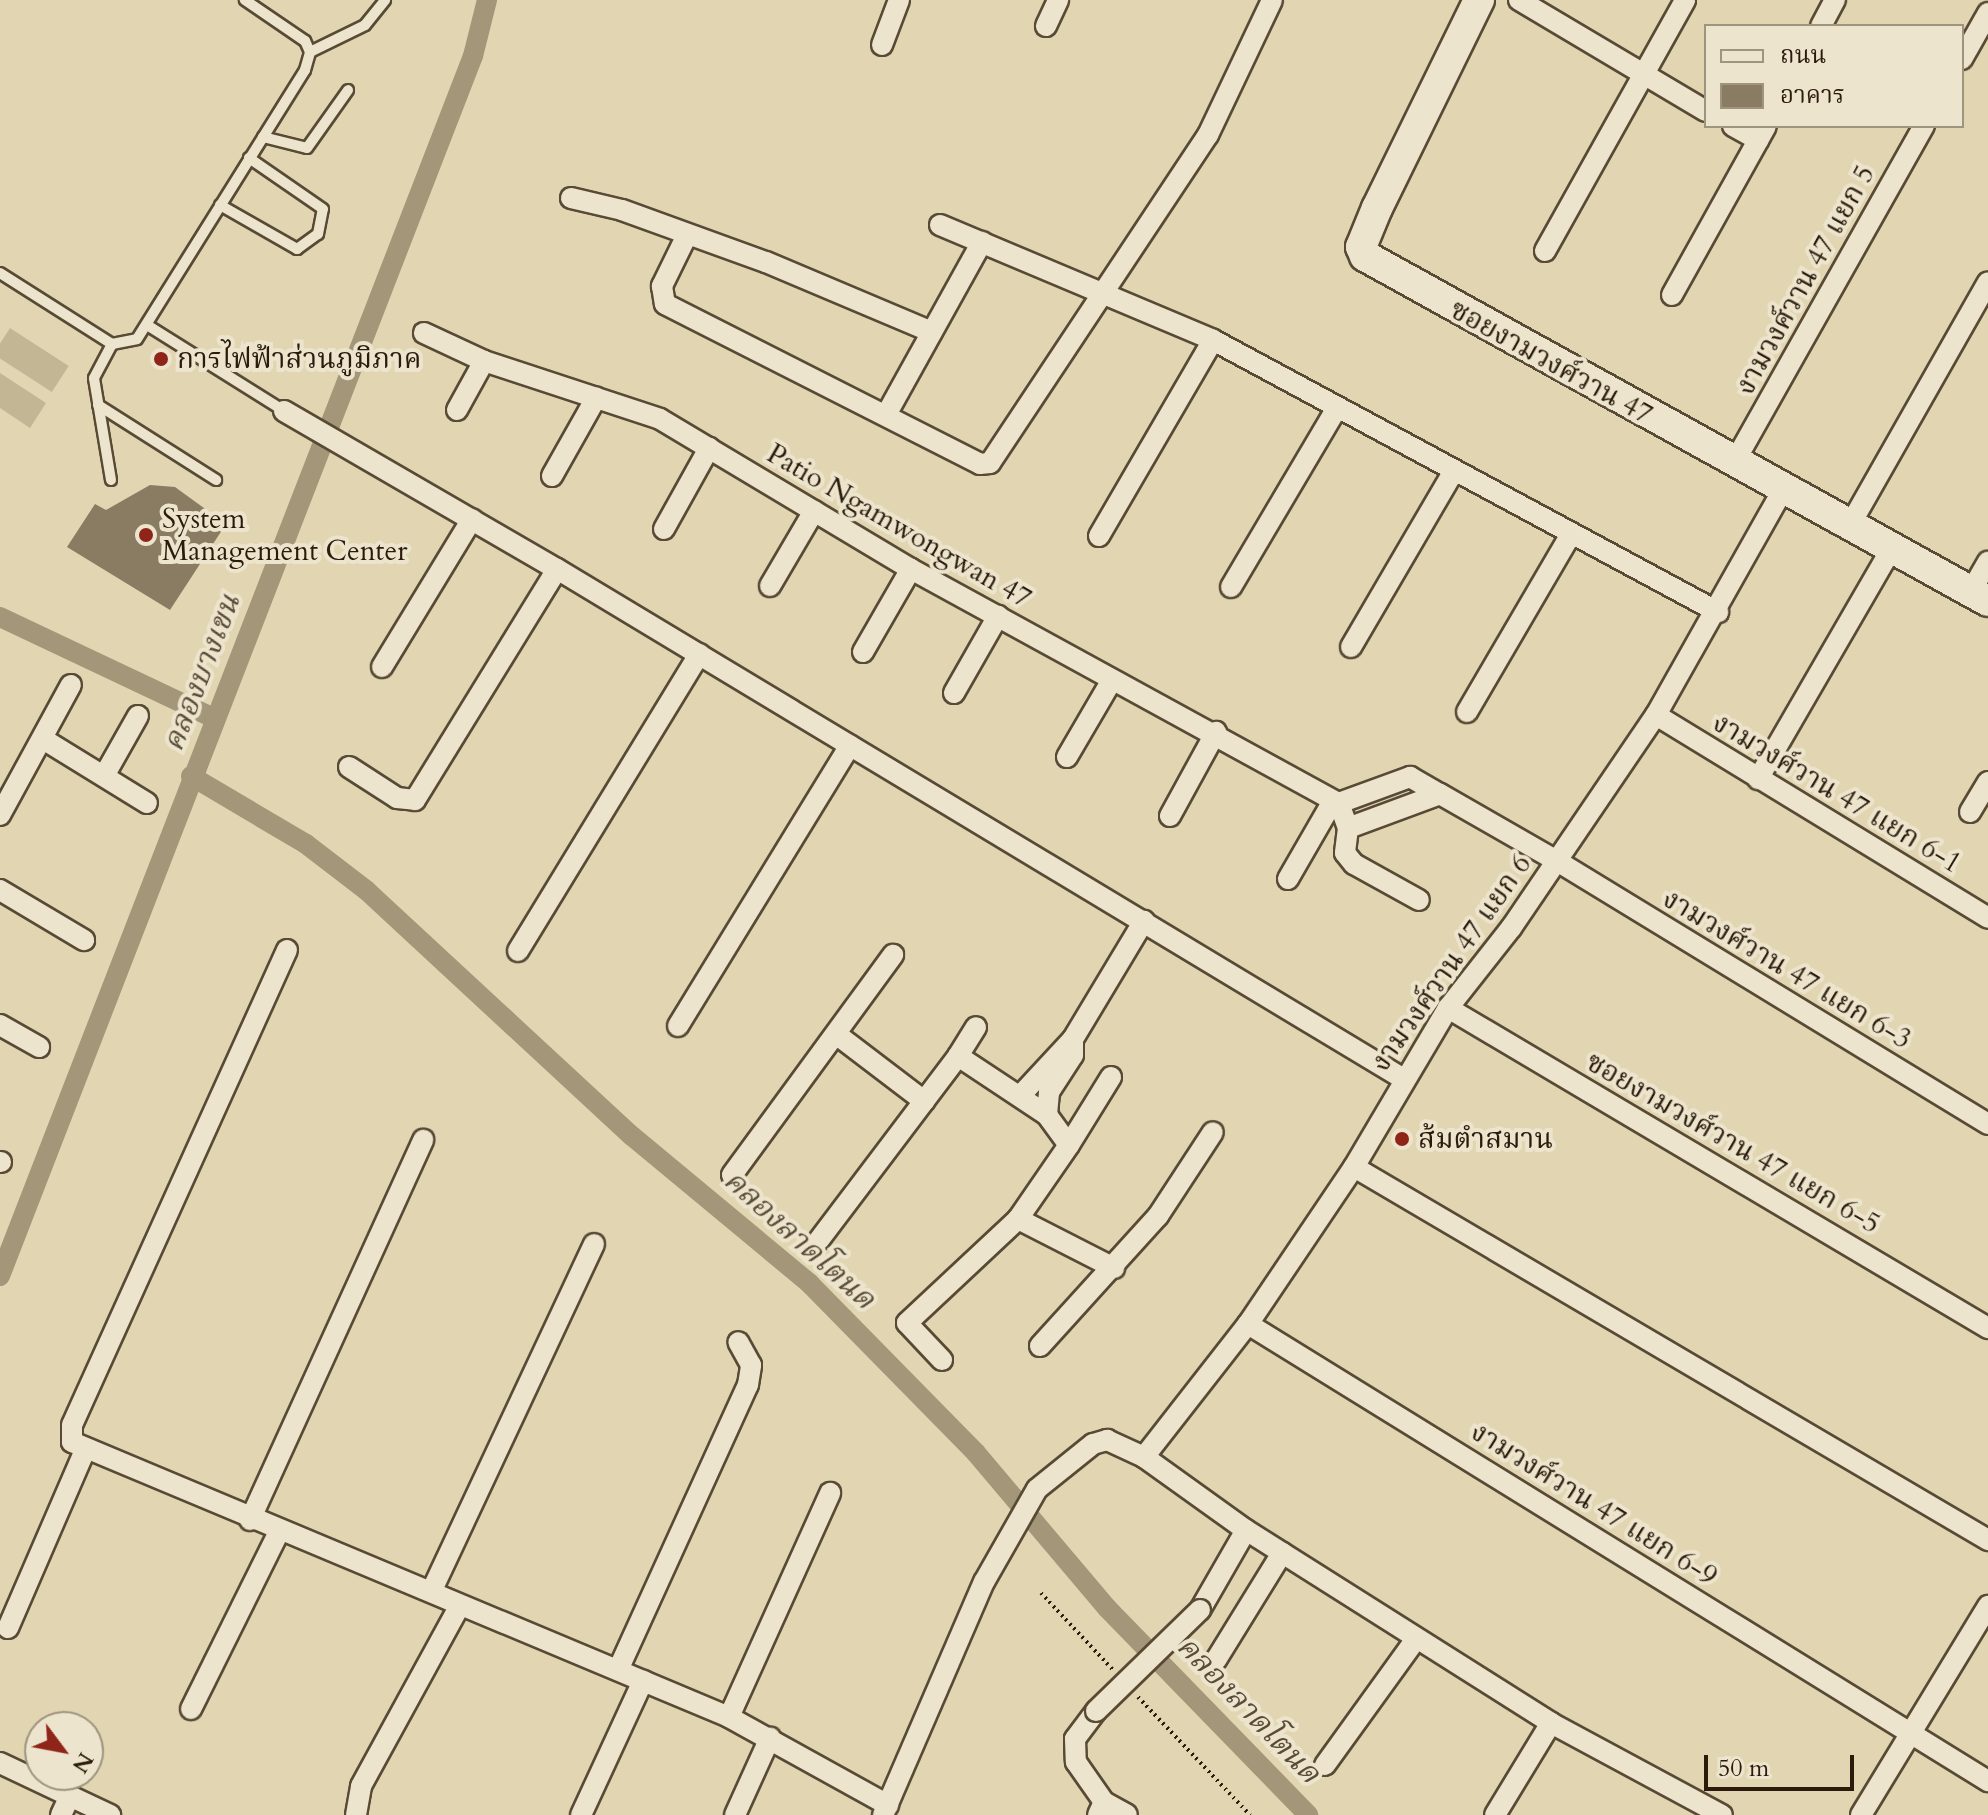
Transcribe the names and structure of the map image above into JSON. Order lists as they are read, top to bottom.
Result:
{
  "streets": {
    "street": [
      "งามวงศ์วาน 47 แยก 5",
      "ซอยงามวงศ์วาน 47",
      "Patio Ngamwongwan 47",
      "งามวงศ์วาน 47 แยก 6-1",
      "งามวงศ์วาน 47 แยก 6",
      "งามวงศ์วาน 47 แยก 6-3",
      "ซอยงามวงศ์วาน 47 แยก 6-5",
      "งามวงศ์วาน 47 แยก 6-9"
    ]
  },
  "crossings": [
    ["งามวงศ์วาน 47 แยก 5", "ซอยงามวงศ์วาน 47"],
    ["ซอยงามวงศ์วาน 47", "งามวงศ์วาน 47 แยก 6"],
    ["Patio Ngamwongwan 47", "งามวงศ์วาน 47 แยก 6-3"],
    ["งามวงศ์วาน 47 แยก 6-1", "งามวงศ์วาน 47 แยก 6"],
    ["งามวงศ์วาน 47 แยก 6", "งามวงศ์วาน 47 แยก 6-3"],
    ["งามวงศ์วาน 47 แยก 6", "ซอยงามวงศ์วาน 47 แยก 6-5"],
    ["งามวงศ์วาน 47 แยก 6", "งามวงศ์วาน 47 แยก 6-9"]
  ],
  "water": ["คลองบางเขน", "คลองลาดโตนด"],
  "places": ["การไฟฟ้าส่วนภูมิภาค", "System Management Center", "ส้มตำสมาน"],
  "legend": ["ถนน", "อาคาร"],
  "scale_bar": "50 m",
  "north": "bottom right"
}
